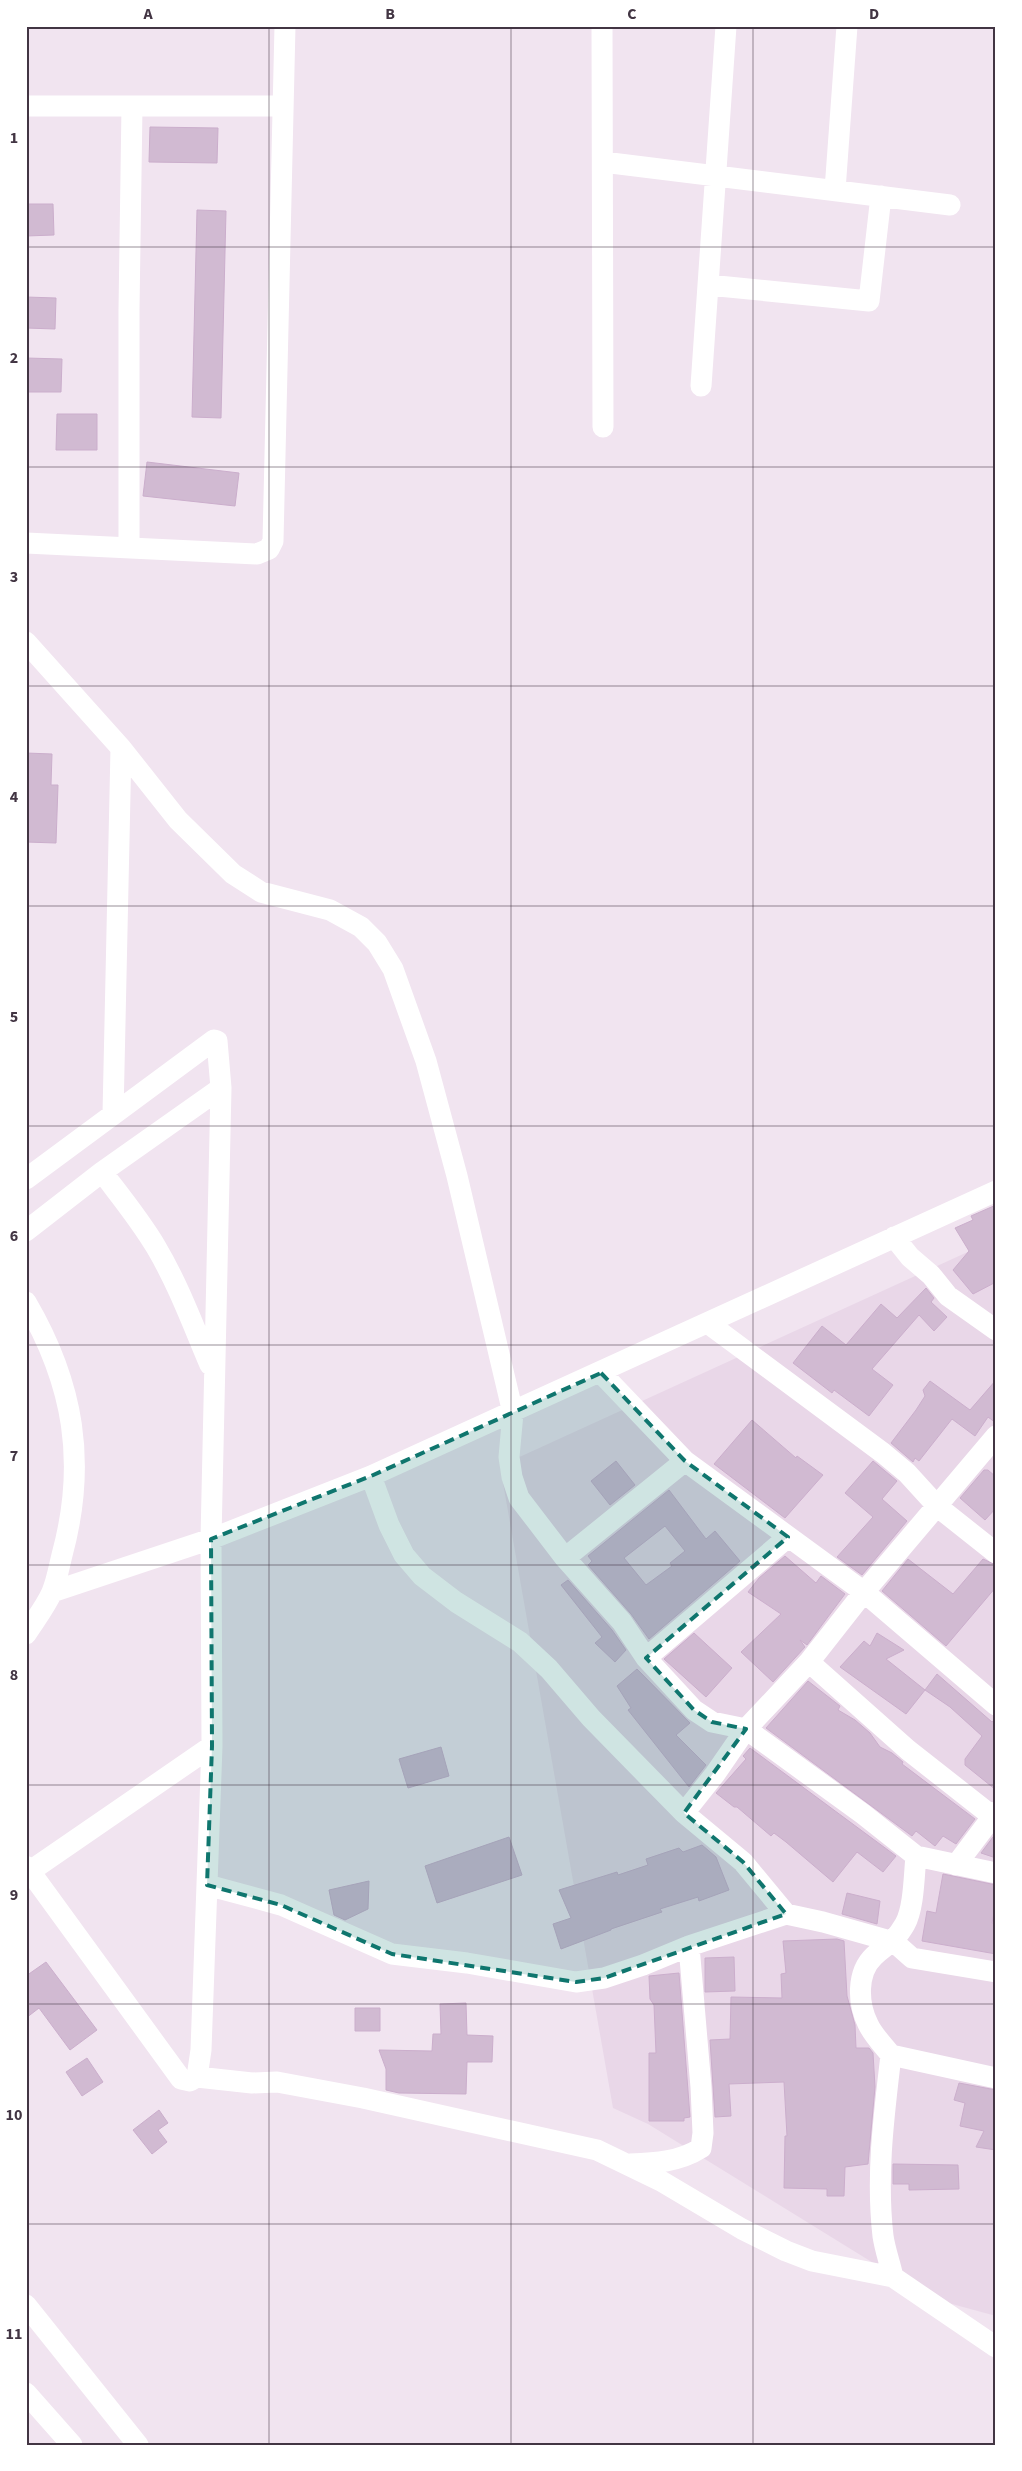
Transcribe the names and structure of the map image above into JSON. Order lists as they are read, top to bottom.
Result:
{
  "grid": {
    "columns": [
      "A",
      "B",
      "C",
      "D"
    ],
    "rows": [
      "1",
      "2",
      "3",
      "4",
      "5",
      "6",
      "7",
      "8",
      "9",
      "10",
      "11"
    ]
  }
}
